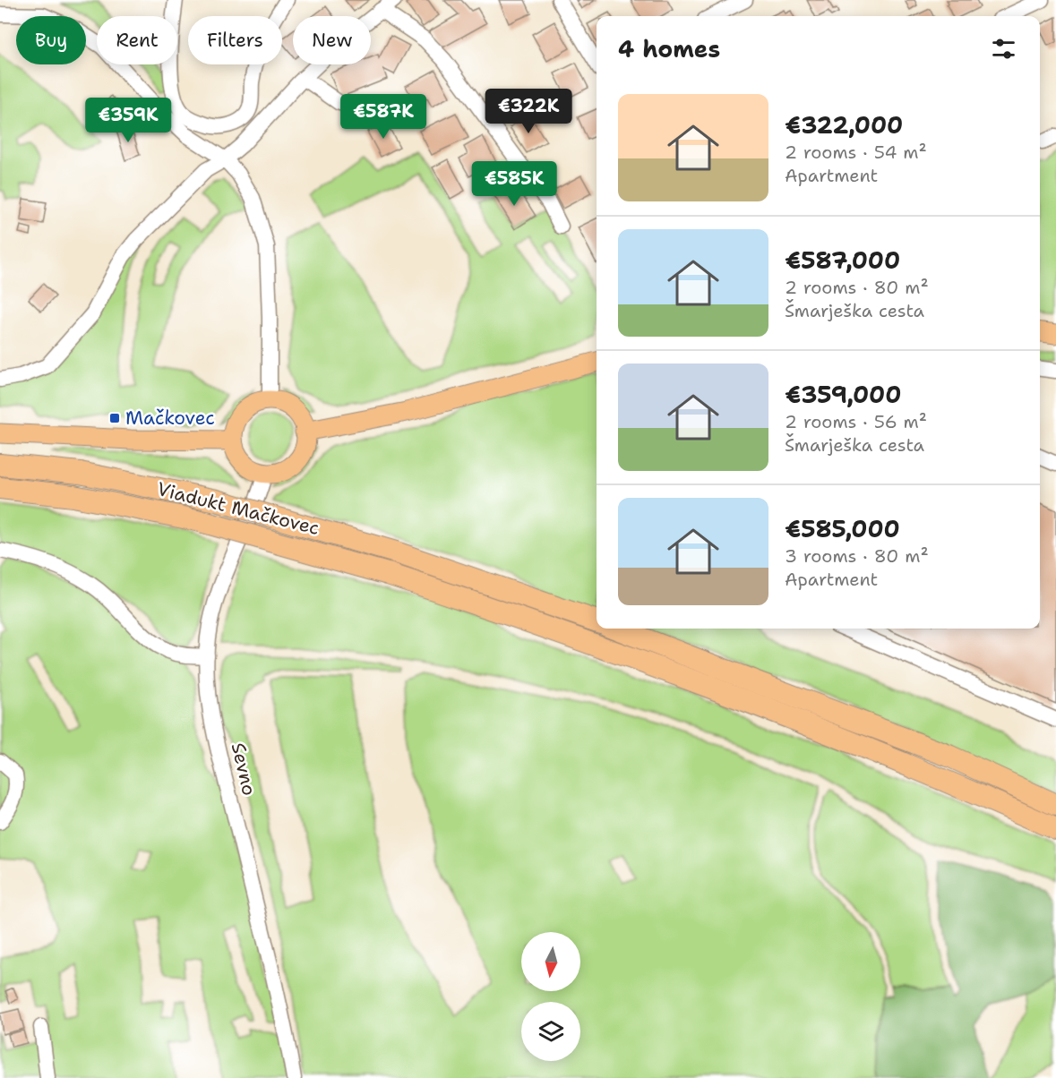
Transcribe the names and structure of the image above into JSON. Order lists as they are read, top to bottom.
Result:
{
  "streets": {
    "highway": ["Viadukt Mačkovec"],
    "street": ["Sevno"]
  },
  "places": {
    "transit": ["Mačkovec"]
  },
  "north": "bottom",
  "page": {
    "chip": [
      "Buy",
      "Rent",
      "Filters",
      "New"
    ],
    "heading": "4 homes",
    "list": [
      {
        "name": "€322,000",
        "note": "2 rooms · 54 m² · Apartment"
      },
      {
        "name": "€587,000",
        "note": "2 rooms · 80 m² · Šmarješka cesta"
      },
      {
        "name": "€359,000",
        "note": "2 rooms · 56 m² · Šmarješka cesta"
      },
      {
        "name": "€585,000",
        "note": "3 rooms · 80 m² · Apartment"
      }
    ],
    "price": [
      "€322K",
      "€587K",
      "€359K",
      "€585K"
    ]
  }
}
